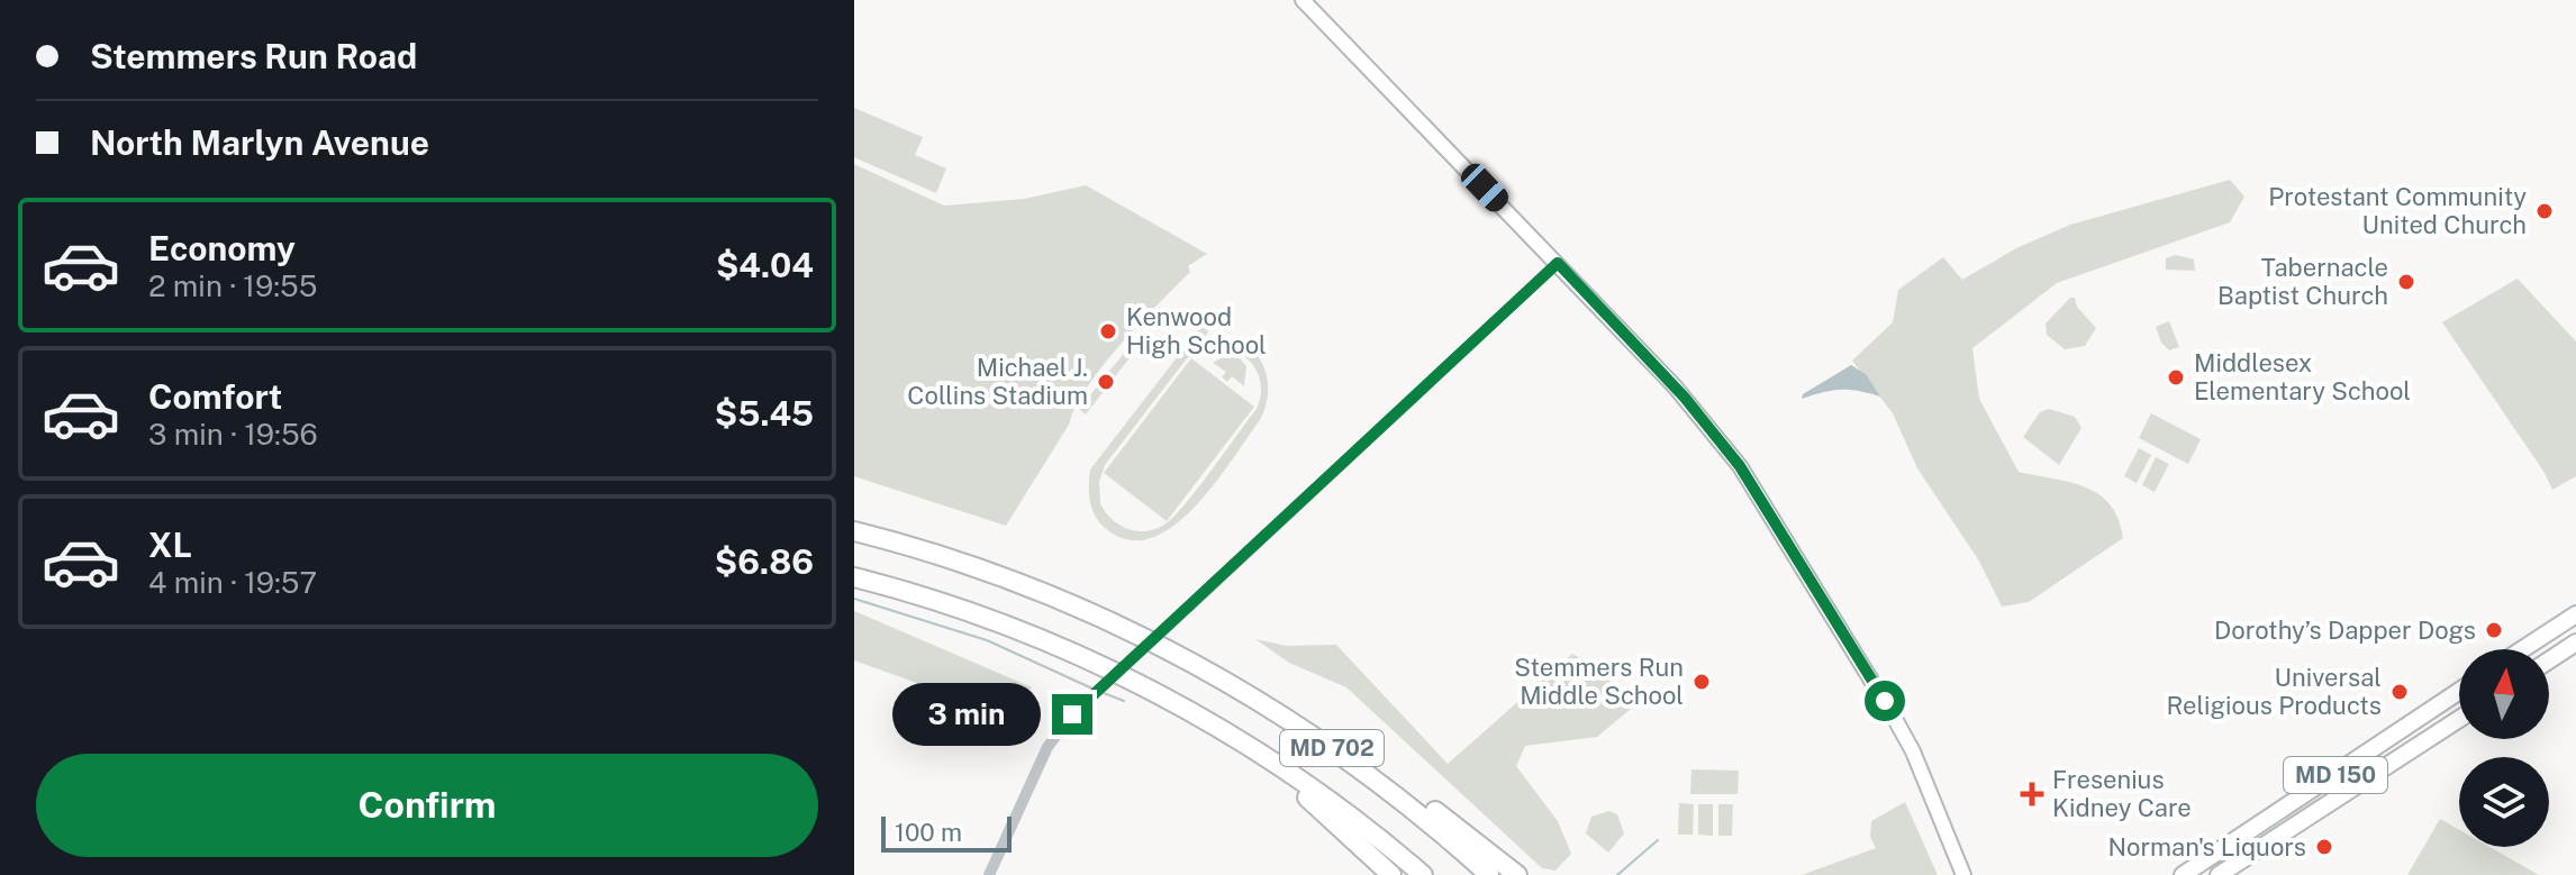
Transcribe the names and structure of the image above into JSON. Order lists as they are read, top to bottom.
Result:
{
  "streets": {
    "highway": ["MD 702"],
    "main road": ["MD 150"]
  },
  "places": {
    "other": [
      "Protestant Community United Church",
      "Tabernacle Baptist Church",
      "Kenwood High School",
      "Middlesex Elementary School",
      "Michael J. Collins Stadium",
      "Dorothy’s Dapper Dogs",
      "Stemmers Run Middle School",
      "Universal Religious Products",
      "Norman's Liquors"
    ],
    "health": ["Fresenius Kidney Care"]
  },
  "scale_bar": "100 m",
  "north": "top",
  "page": {
    "banner": ["Stemmers Run Road", "North Marlyn Avenue"],
    "list": [
      {
        "name": "Economy",
        "note": "2 min · 19:55",
        "value": "$4.04"
      },
      {
        "name": "Comfort",
        "note": "3 min · 19:56",
        "value": "$5.45"
      },
      {
        "name": "XL",
        "note": "4 min · 19:57",
        "value": "$6.86"
      }
    ],
    "bubble": "3 min",
    "buttons": "Confirm",
    "scale": "100 m"
  }
}
